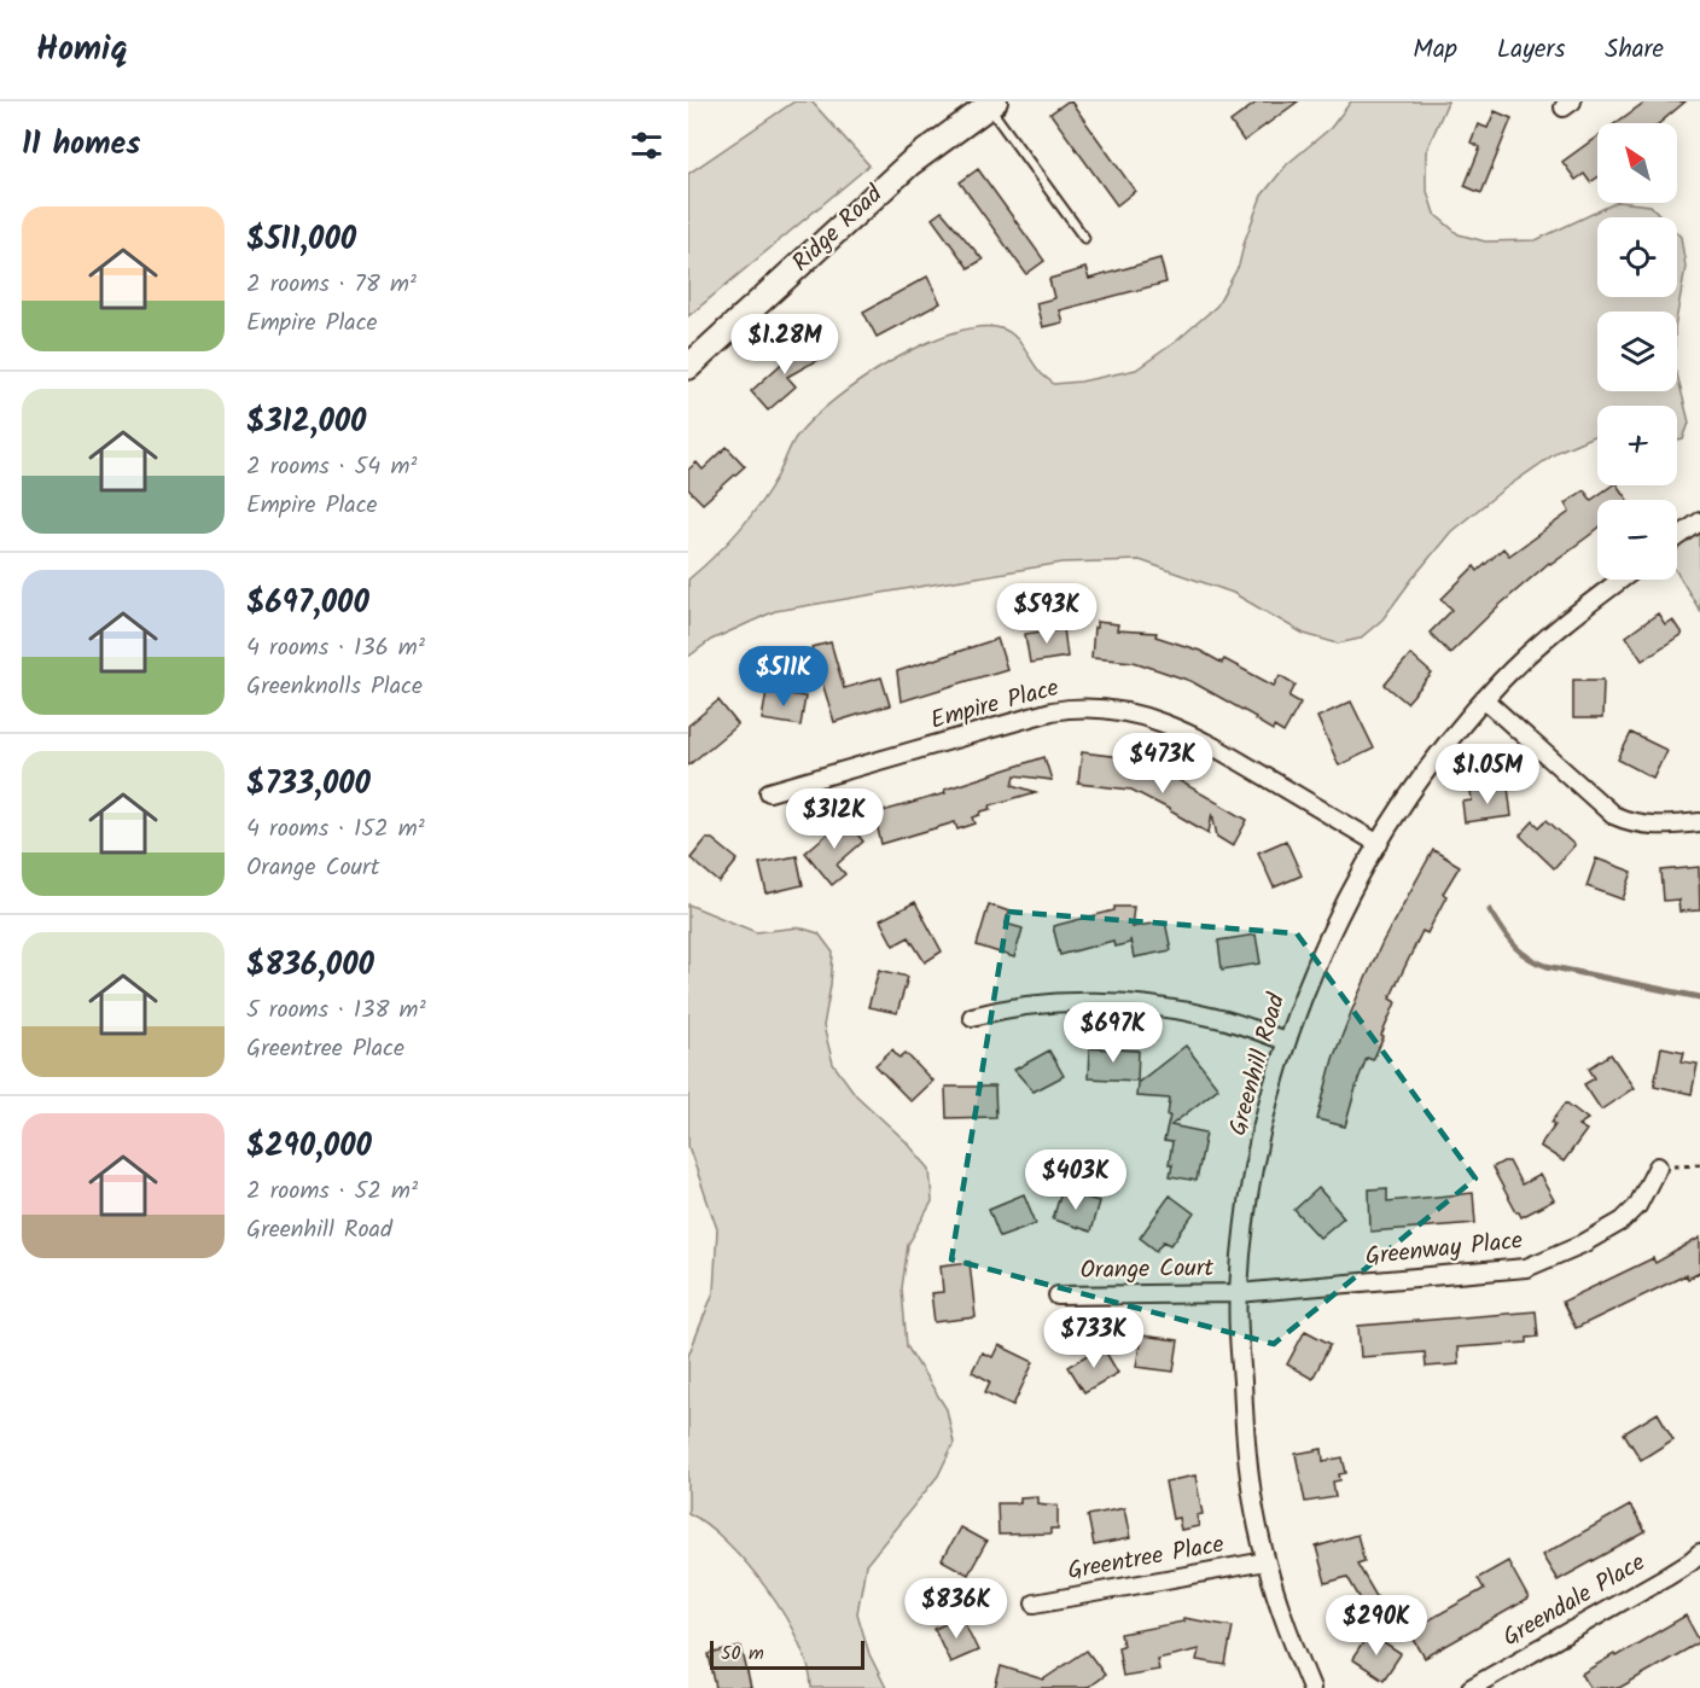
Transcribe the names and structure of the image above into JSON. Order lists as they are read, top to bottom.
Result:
{
  "streets": {
    "street": [
      "Ridge Road",
      "Empire Place",
      "Greenhill Road",
      "Greenway Place",
      "Orange Court",
      "Greentree Place",
      "Greendale Place"
    ]
  },
  "crossings": [
    ["Empire Place", "Greenhill Road"],
    ["Greenhill Road", "Greenway Place"],
    ["Greenhill Road", "Orange Court"],
    ["Greenhill Road", "Greentree Place"],
    ["Greenway Place", "Orange Court"]
  ],
  "scale_bar": "50 m",
  "north": "top left",
  "page": {
    "header": "Homiq",
    "nav": ["Map", "Layers", "Share"],
    "heading": "11 homes",
    "map_buttons": ["+", "−"],
    "list": [
      {
        "name": "$511,000",
        "note": "2 rooms · 78 m² · Empire Place"
      },
      {
        "name": "$312,000",
        "note": "2 rooms · 54 m² · Empire Place"
      },
      {
        "name": "$697,000",
        "note": "4 rooms · 136 m² · Greenknolls Place"
      },
      {
        "name": "$733,000",
        "note": "4 rooms · 152 m² · Orange Court"
      },
      {
        "name": "$836,000",
        "note": "5 rooms · 138 m² · Greentree Place"
      },
      {
        "name": "$290,000",
        "note": "2 rooms · 52 m² · Greenhill Road"
      }
    ],
    "price": [
      "$1.28M",
      "$593K",
      "$511K",
      "$473K",
      "$1.05M",
      "$312K",
      "$697K",
      "$403K",
      "$733K",
      "$836K",
      "$290K"
    ],
    "scale": "50 m"
  }
}
